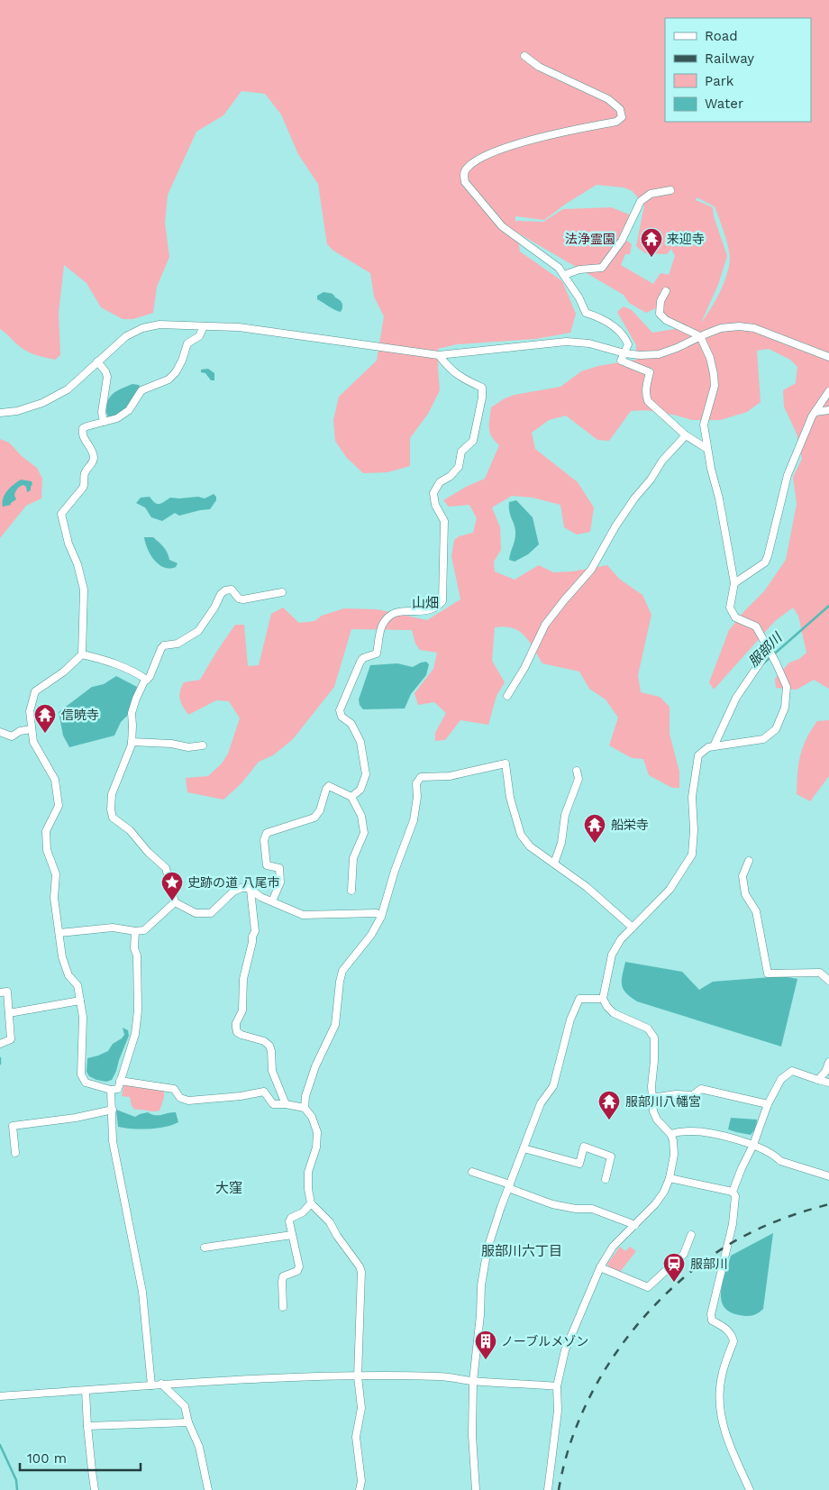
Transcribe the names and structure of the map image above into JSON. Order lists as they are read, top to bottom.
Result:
{
  "districts": ["山畑", "大窪", "服部川六丁目"],
  "water": ["服部川"],
  "parks": ["法浄霊園"],
  "places": {
    "temple": [
      "来迎寺",
      "信暁寺",
      "船栄寺",
      "服部川八幡宮"
    ],
    "place": ["史跡の道 八尾市"],
    "station": ["服部川"],
    "building": ["ノーブルメゾン"]
  },
  "legend": [
    "Road",
    "Railway",
    "Park",
    "Water"
  ],
  "scale_bar": "100 m"
}
